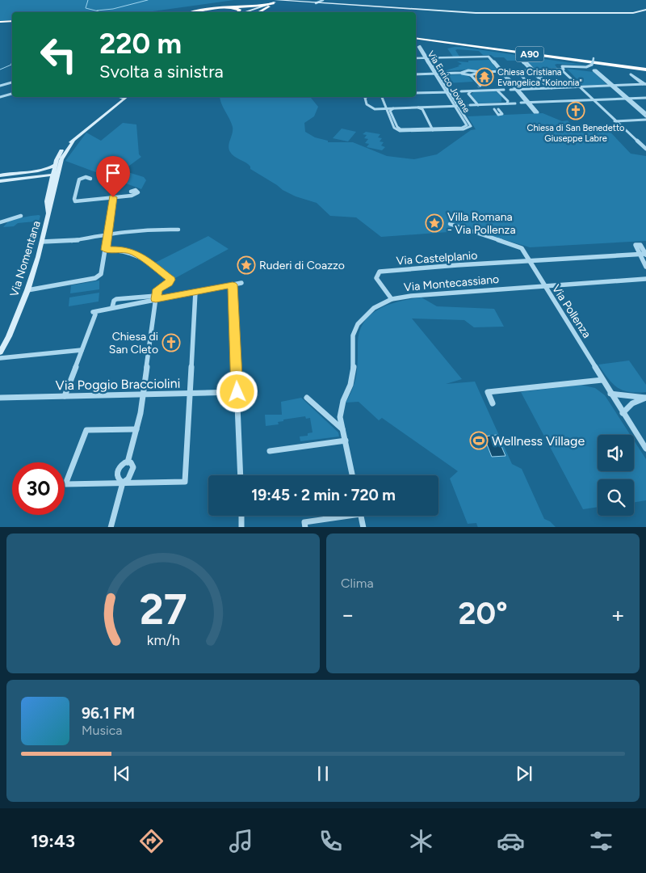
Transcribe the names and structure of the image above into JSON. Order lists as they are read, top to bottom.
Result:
{
  "streets": {
    "highway": ["A90"],
    "main road": ["Via Nomentana"],
    "street": [
      "Via Enrico Jovane",
      "Via Castelplanio",
      "Via Montecassiano",
      "Via Pollenza",
      "Via Poggio Bracciolini"
    ]
  },
  "crossings": [
    ["Via Castelplanio", "Via Montecassiano"],
    ["Via Castelplanio", "Via Pollenza"],
    ["Via Montecassiano", "Via Pollenza"]
  ],
  "places": {
    "temple": ["Chiesa Cristiana Evangelica \"Koinonia\""],
    "church": ["Chiesa di San Benedetto Giuseppe Labre", "Chiesa di San Cleto"],
    "place": ["Villa Romana - Via Pollenza", "Ruderi di Coazzo"],
    "sports": ["Wellness Village"]
  },
  "page": {
    "turn": ["220 m", "Svolta a sinistra"],
    "limit": "30",
    "trip": "19:45 · 2 min · 720 m",
    "tile": "Clima",
    "heat": ["−", "20°", "+"],
    "song": ["96.1 FM", "Musica"],
    "tabs": "19:43",
    "gauge": ["27", "km/h"]
  }
}
